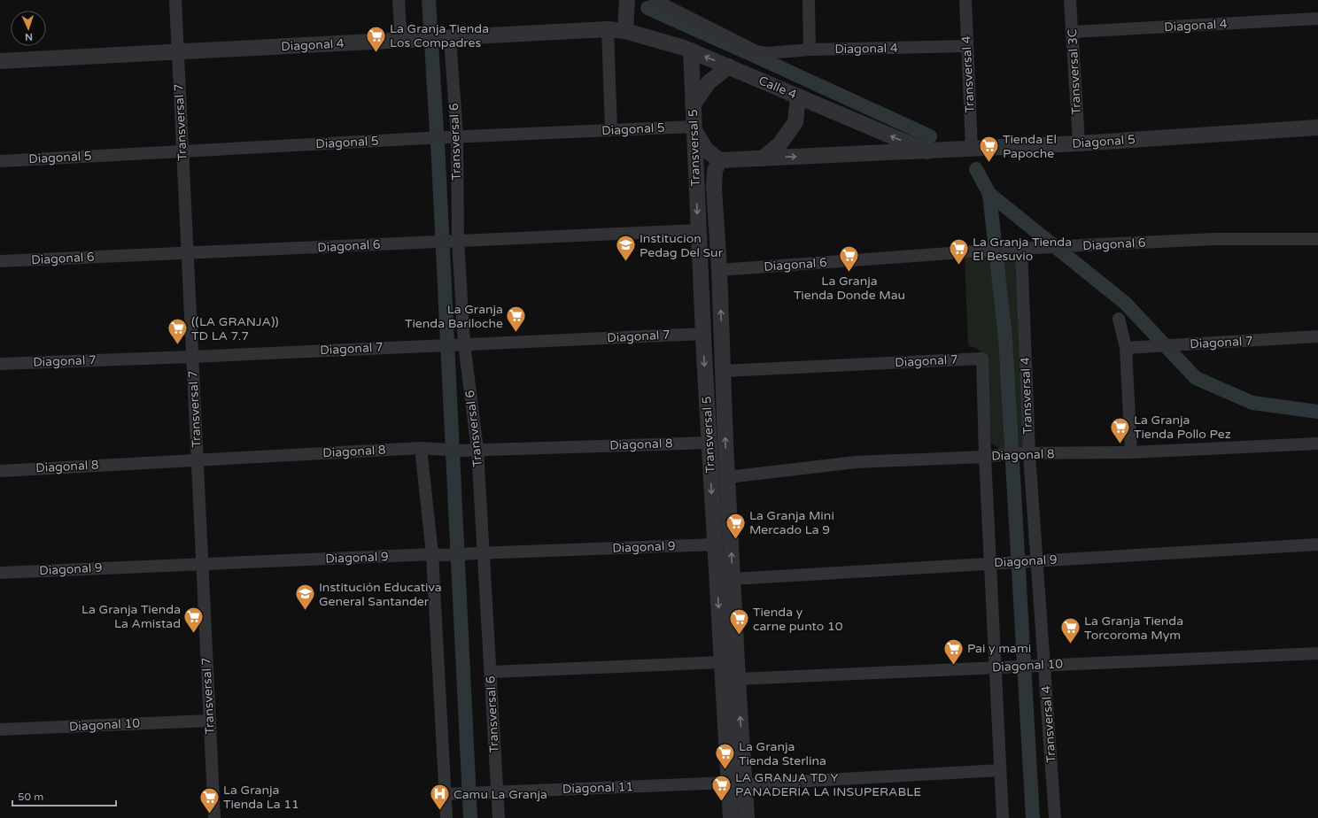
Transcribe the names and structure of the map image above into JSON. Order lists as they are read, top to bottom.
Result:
{
  "streets": {
    "street": [
      "Diagonal 4",
      "Transversal 3C",
      "Transversal 4",
      "Calle 4",
      "Transversal 7",
      "Diagonal 5",
      "Transversal 6",
      "Transversal 5",
      "Diagonal 6",
      "Diagonal 7",
      "Diagonal 8",
      "Diagonal 9",
      "Diagonal 10",
      "Diagonal 11"
    ]
  },
  "crossings": [
    ["Diagonal 4", "Transversal 3C"],
    ["Diagonal 4", "Transversal 4"],
    ["Diagonal 4", "Calle 4"],
    ["Diagonal 4", "Transversal 7"],
    ["Diagonal 4", "Transversal 6"],
    ["Transversal 3C", "Diagonal 5"],
    ["Transversal 4", "Diagonal 5"],
    ["Transversal 4", "Diagonal 6"],
    ["Transversal 4", "Diagonal 8"],
    ["Transversal 4", "Diagonal 9"],
    ["Transversal 4", "Diagonal 10"],
    ["Calle 4", "Diagonal 5"],
    ["Calle 4", "Transversal 5"],
    ["Transversal 7", "Diagonal 5"],
    ["Transversal 7", "Diagonal 6"],
    ["Transversal 7", "Diagonal 7"],
    ["Transversal 7", "Diagonal 8"],
    ["Transversal 7", "Diagonal 9"],
    ["Transversal 7", "Diagonal 10"],
    ["Diagonal 5", "Transversal 6"],
    ["Diagonal 5", "Transversal 5"],
    ["Transversal 6", "Diagonal 6"],
    ["Transversal 6", "Diagonal 7"],
    ["Transversal 6", "Diagonal 8"],
    ["Transversal 6", "Diagonal 9"],
    ["Transversal 6", "Diagonal 11"],
    ["Transversal 5", "Diagonal 6"],
    ["Transversal 5", "Diagonal 7"],
    ["Transversal 5", "Diagonal 8"],
    ["Transversal 5", "Diagonal 9"],
    ["Transversal 5", "Diagonal 10"],
    ["Transversal 5", "Diagonal 11"],
    ["Diagonal 7", "Diagonal 8"]
  ],
  "one_way": ["Calle 4"],
  "places": {
    "supermarket": [
      "La Granja Tienda Los Compadres",
      "Tienda El Papoche",
      "La Granja Tienda El Besuvio",
      "La Granja Tienda Donde Mau",
      "La Granja Tienda Bariloche",
      "((LA GRANJA)) TD LA 7.7",
      "La Granja Tienda Pollo Pez",
      "La Granja Mini Mercado La 9",
      "La Granja Tienda La Amistad",
      "Tienda y carne punto 10",
      "La Granja Tienda Torcoroma Mym",
      "Pai y mami",
      "La Granja Tienda Sterlina",
      "LA GRANJA TD Y PANADERÍA LA INSUPERABLE",
      "La Granja Tienda La 11"
    ],
    "school or university": ["Institucion Pedag Del Sur", "Institución Educativa General Santander"],
    "hospital": ["Camu La Granja"]
  },
  "scale_bar": "50 m",
  "north": "bottom"
}
